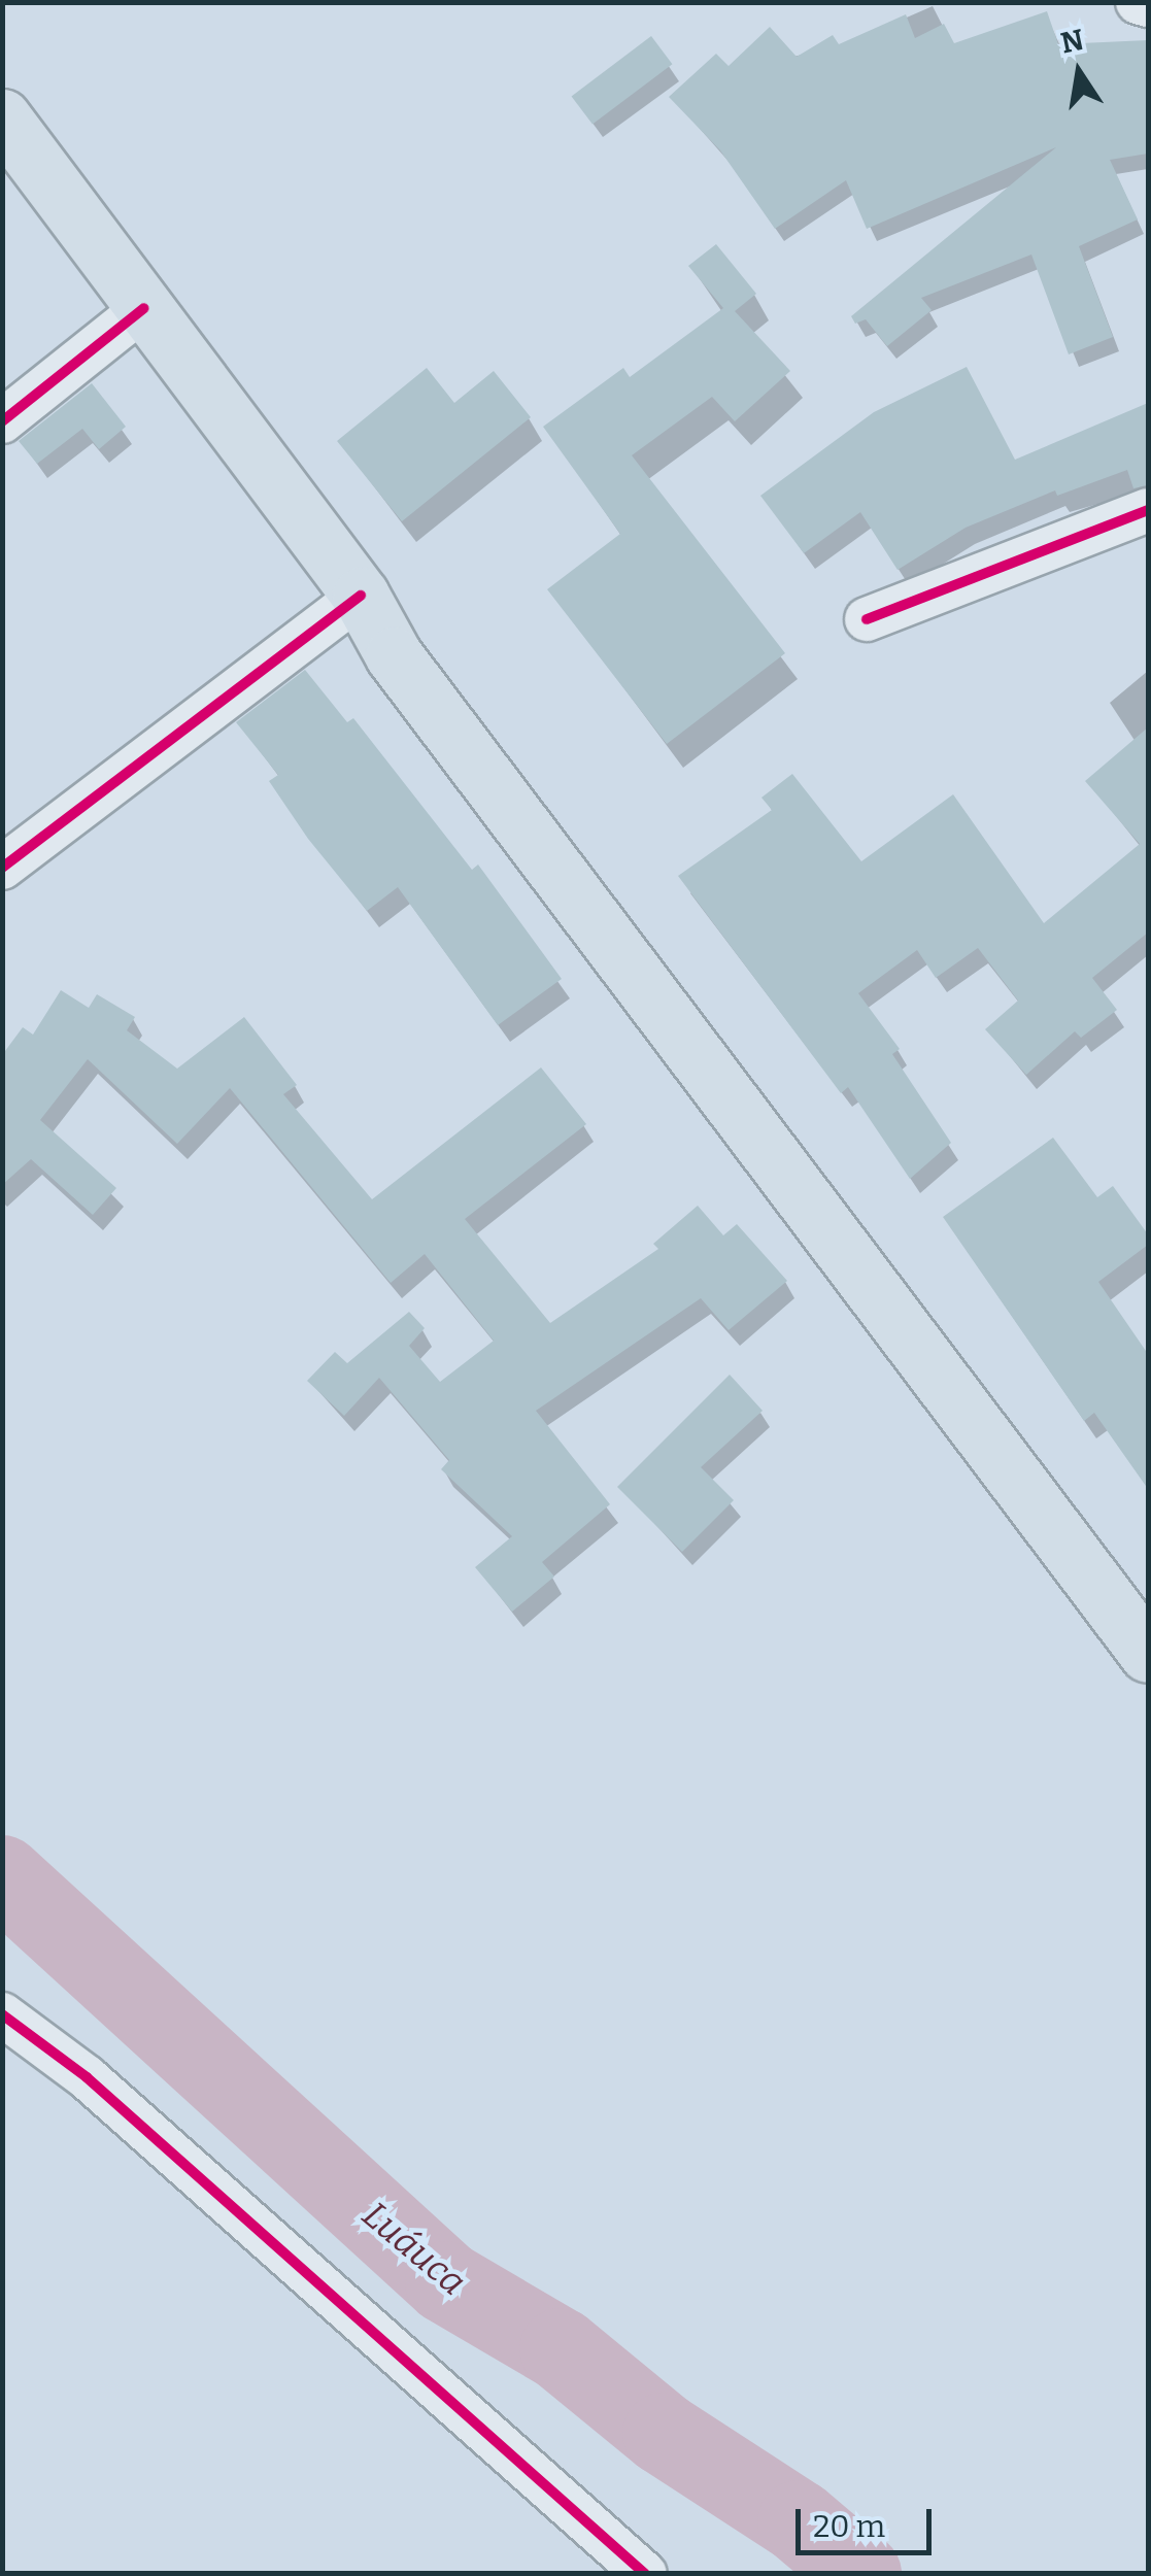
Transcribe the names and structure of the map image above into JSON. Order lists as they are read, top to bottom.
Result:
{
  "water": ["Luáuca"],
  "scale_bar": "20 m",
  "north": "top"
}
